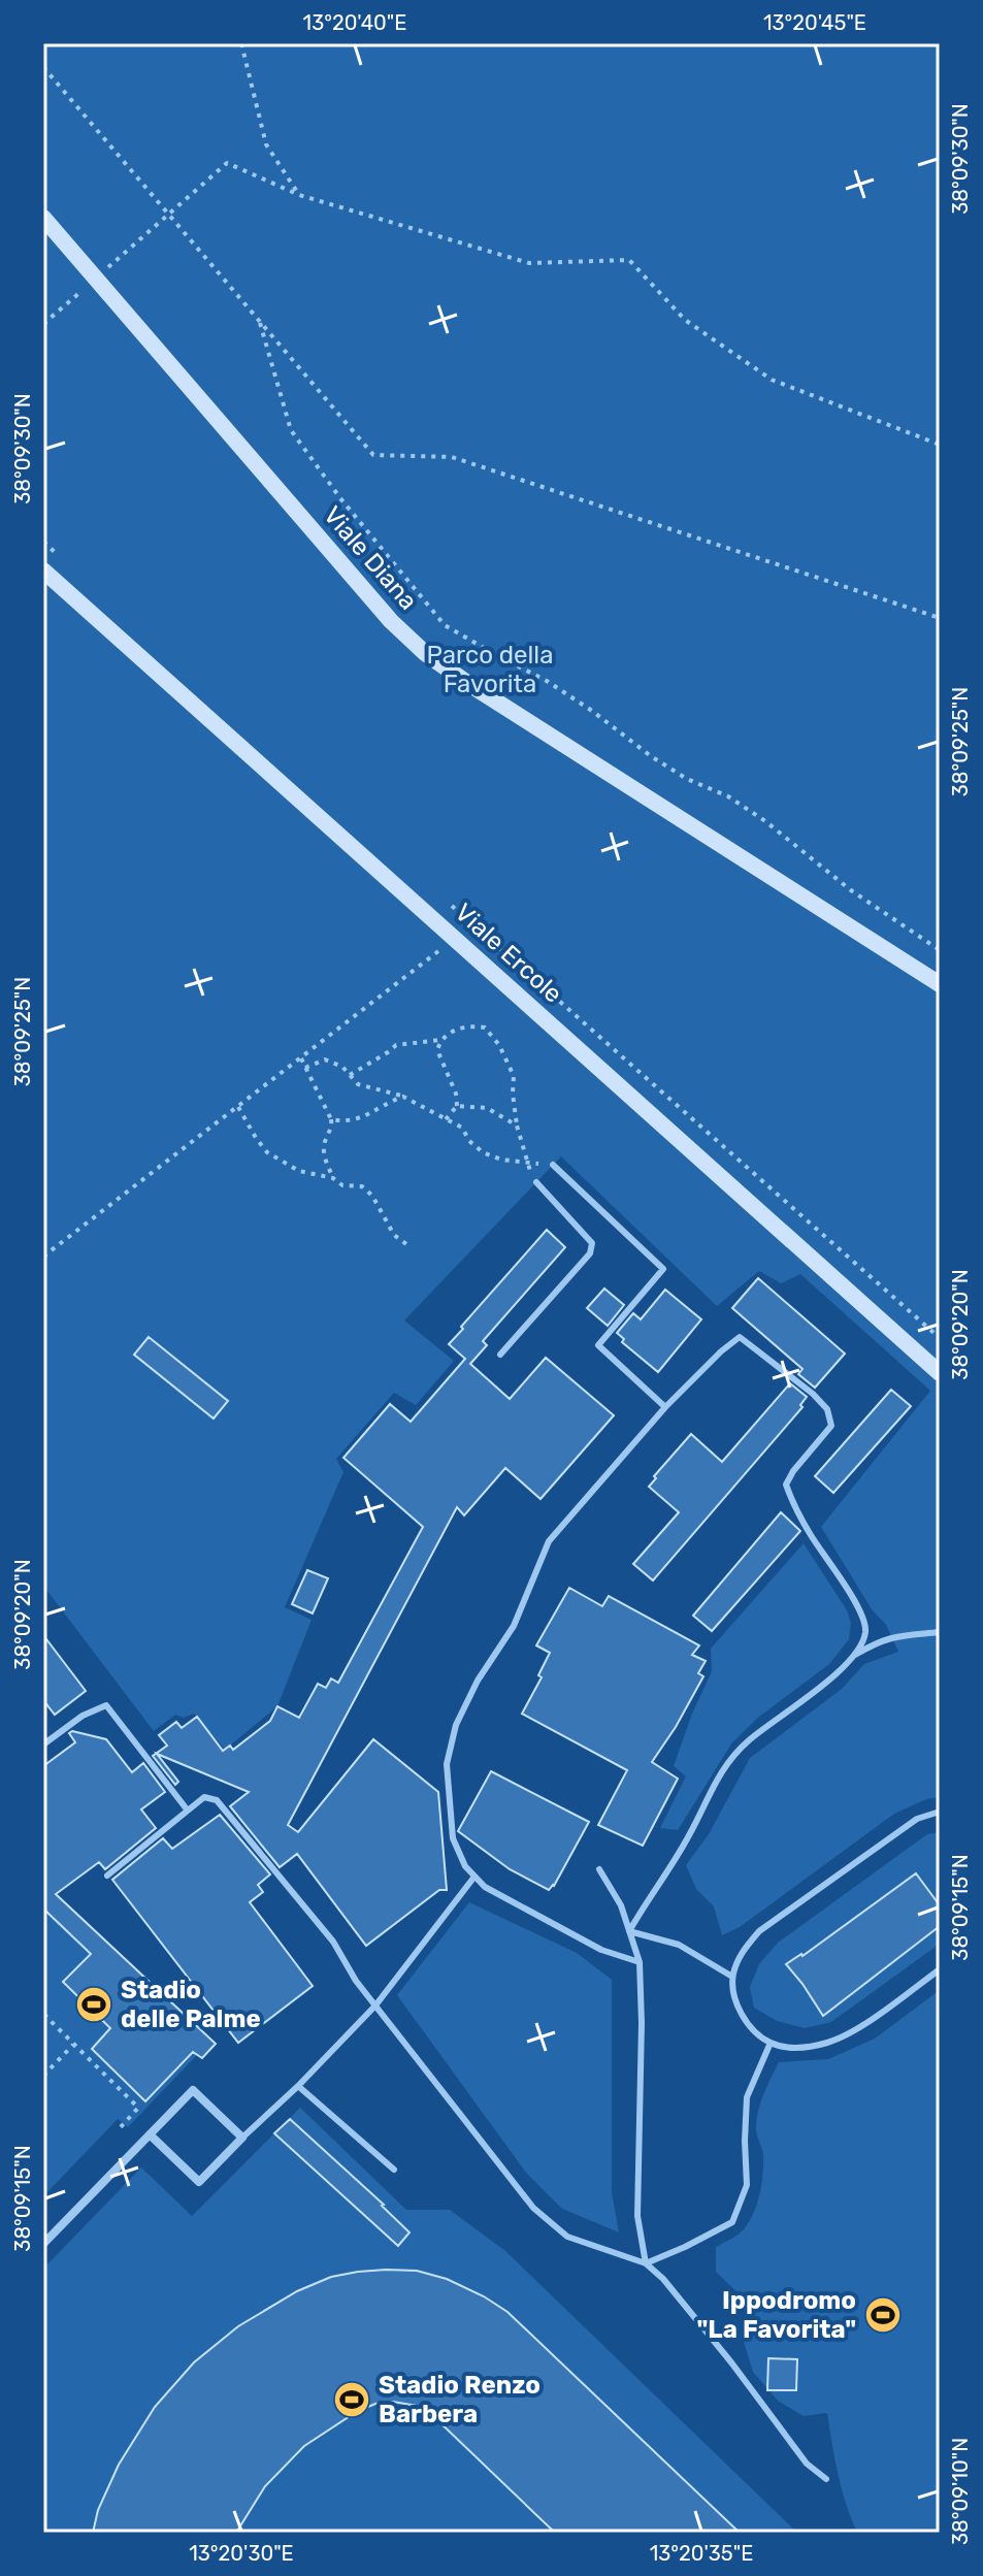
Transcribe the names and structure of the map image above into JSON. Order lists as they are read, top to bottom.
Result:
{
  "streets": {
    "street": ["Viale Diana", "Viale Ercole"]
  },
  "parks": ["Parco della Favorita"],
  "places": {
    "sports": ["Stadio delle Palme", "Ippodromo \"La Favorita\"", "Stadio Renzo Barbera"]
  },
  "coordinates": [
    "13°20'40\"E",
    "13°20'45\"E",
    "38°09'30\"N",
    "38°09'25\"N",
    "38°09'20\"N",
    "38°09'15\"N",
    "38°09'10\"N",
    "13°20'30\"E",
    "13°20'35\"E"
  ]
}
